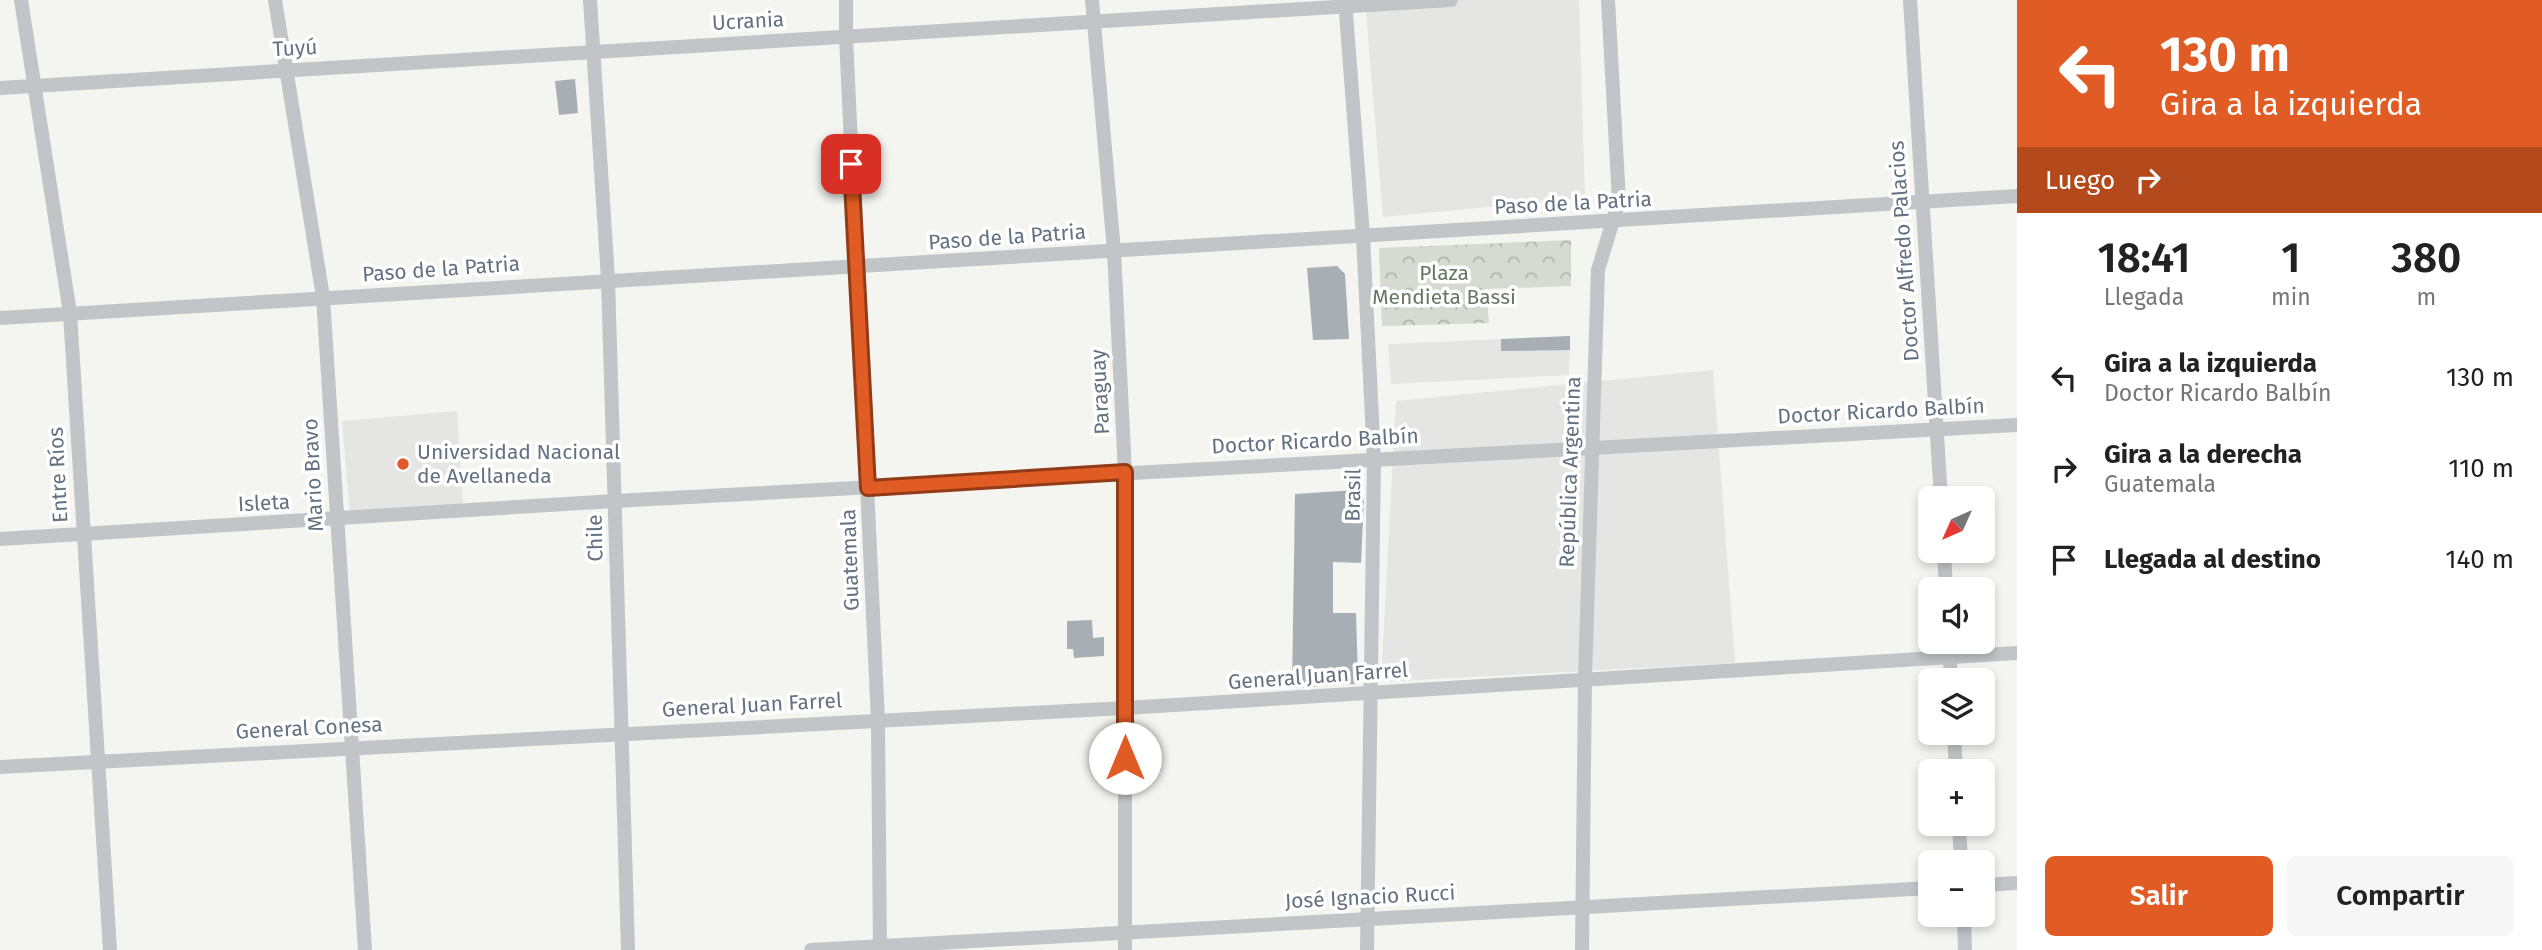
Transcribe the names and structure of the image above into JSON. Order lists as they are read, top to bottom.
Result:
{
  "streets": {
    "street": [
      "Ucrania",
      "Tuyú",
      "Paso de la Patria",
      "Doctor Alfredo Palacios",
      "Paraguay",
      "Doctor Ricardo Balbín",
      "República Argentina",
      "Entre Ríos",
      "Mario Bravo",
      "Brasil",
      "Isleta",
      "Chile",
      "Guatemala",
      "General Juan Farrel",
      "General Conesa",
      "José Ignacio Rucci"
    ]
  },
  "crossings": [
    ["Ucrania", "Tuyú"],
    ["Ucrania", "Paraguay"],
    ["Ucrania", "Brasil"],
    ["Ucrania", "Chile"],
    ["Ucrania", "Guatemala"],
    ["Tuyú", "Entre Ríos"],
    ["Tuyú", "Mario Bravo"],
    ["Tuyú", "Chile"],
    ["Paso de la Patria", "Doctor Alfredo Palacios"],
    ["Paso de la Patria", "Paraguay"],
    ["Paso de la Patria", "República Argentina"],
    ["Paso de la Patria", "Entre Ríos"],
    ["Paso de la Patria", "Mario Bravo"],
    ["Paso de la Patria", "Brasil"],
    ["Paso de la Patria", "Chile"],
    ["Paso de la Patria", "Guatemala"],
    ["Doctor Alfredo Palacios", "Doctor Ricardo Balbín"],
    ["Paraguay", "Doctor Ricardo Balbín"],
    ["Paraguay", "General Juan Farrel"],
    ["Paraguay", "José Ignacio Rucci"],
    ["Doctor Ricardo Balbín", "República Argentina"],
    ["Doctor Ricardo Balbín", "Brasil"],
    ["Doctor Ricardo Balbín", "Isleta"],
    ["Doctor Ricardo Balbín", "Chile"],
    ["Doctor Ricardo Balbín", "Guatemala"],
    ["República Argentina", "General Juan Farrel"],
    ["República Argentina", "José Ignacio Rucci"],
    ["Entre Ríos", "Isleta"],
    ["Entre Ríos", "General Conesa"],
    ["Mario Bravo", "Isleta"],
    ["Mario Bravo", "General Conesa"],
    ["Brasil", "General Juan Farrel"],
    ["Brasil", "José Ignacio Rucci"],
    ["Isleta", "Chile"],
    ["Chile", "General Juan Farrel"],
    ["Chile", "General Conesa"],
    ["Guatemala", "General Juan Farrel"],
    ["Guatemala", "José Ignacio Rucci"],
    ["General Juan Farrel", "General Conesa"]
  ],
  "parks": ["Plaza Mendieta Bassi"],
  "places": ["Universidad Nacional de Avellaneda"],
  "north": "bottom left",
  "page": {
    "turn": ["130 m", "Gira a la izquierda"],
    "then": "Luego",
    "eta": [
      "18:41",
      "Llegada",
      "1",
      "min",
      "380",
      "m"
    ],
    "list": [
      {
        "name": "Gira a la izquierda",
        "note": "Doctor Ricardo Balbín",
        "value": "130 m"
      },
      {
        "name": "Gira a la derecha",
        "note": "Guatemala",
        "value": "110 m"
      },
      {
        "name": "Llegada al destino",
        "value": "140 m"
      }
    ],
    "map_buttons": ["+", "−"],
    "buttons": ["Salir", "Compartir"]
  }
}
